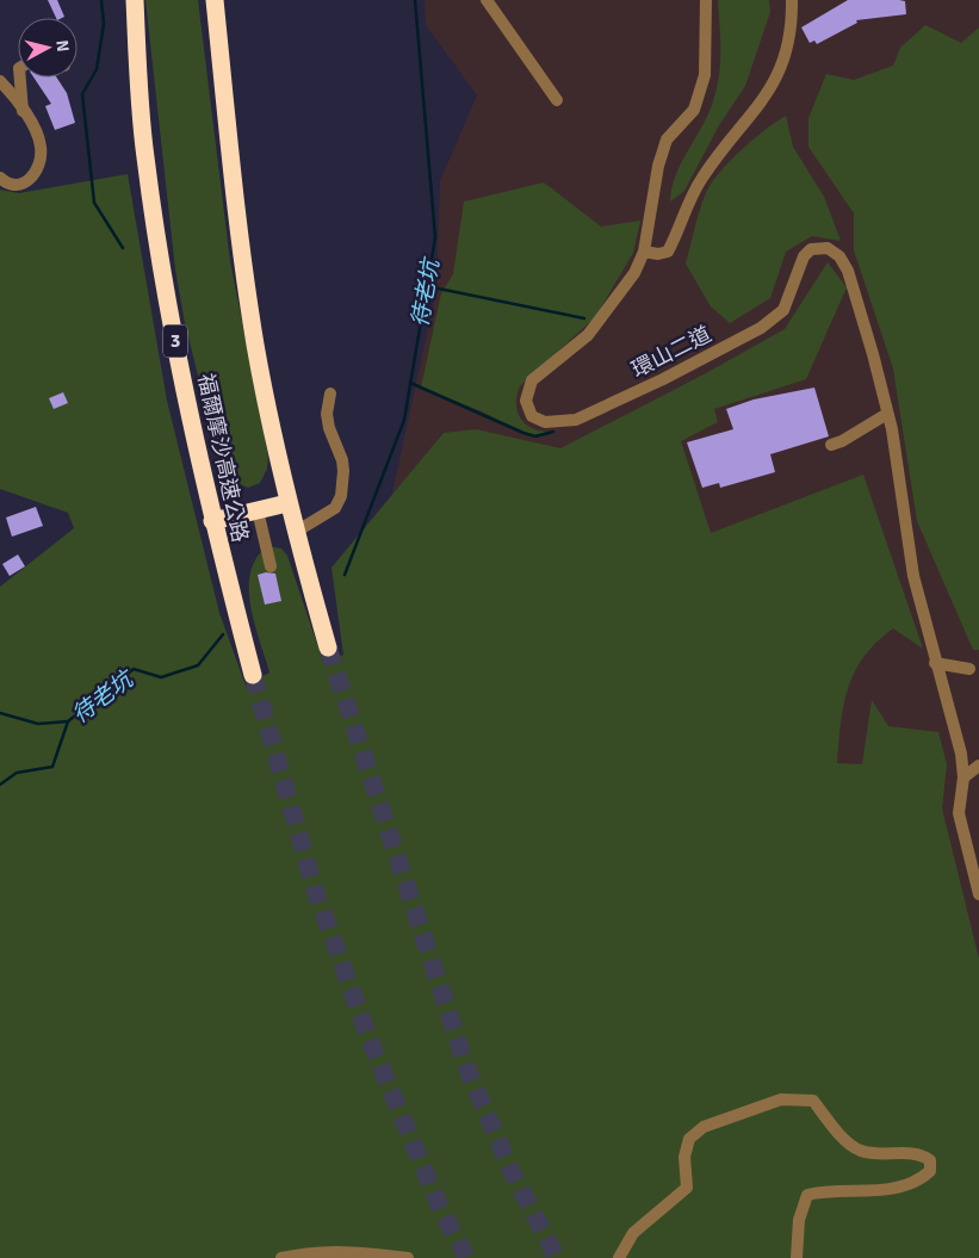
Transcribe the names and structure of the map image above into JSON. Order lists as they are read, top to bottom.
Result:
{
  "streets": {
    "highway": ["3", "福爾摩沙高速公路"],
    "street": ["環山二道"]
  },
  "water": ["待老坑"],
  "north": "right"
}
